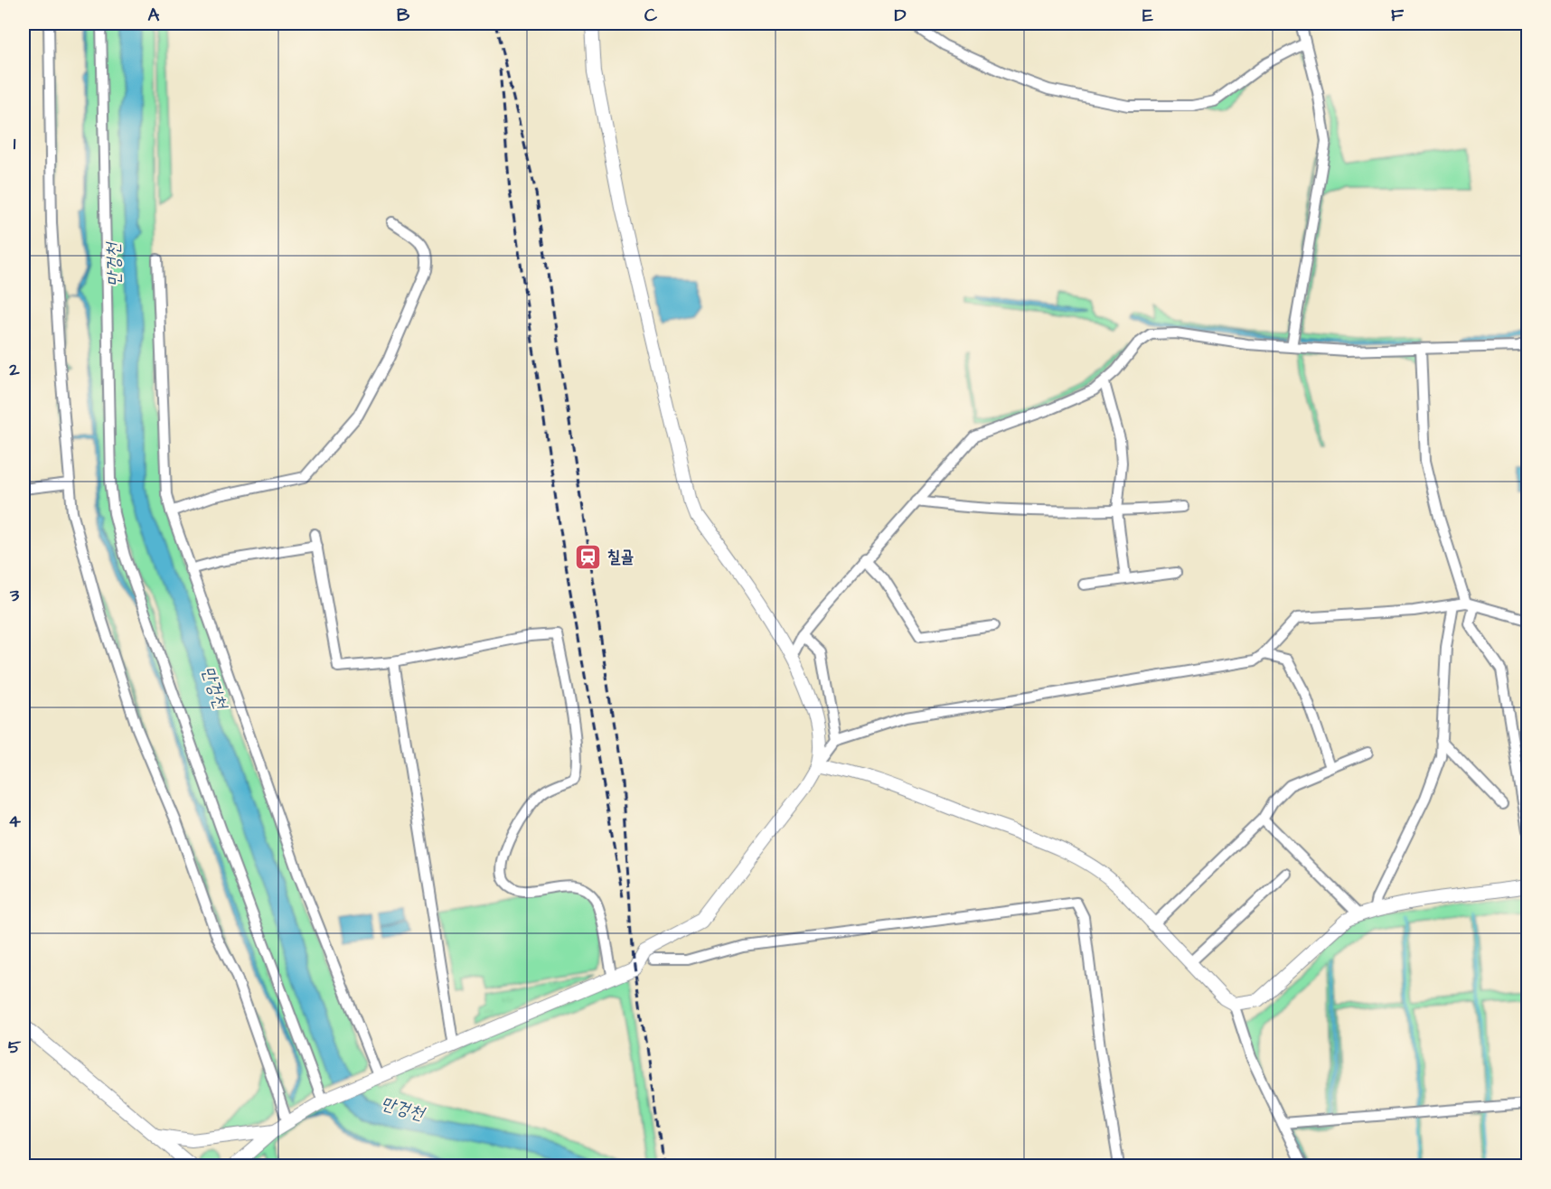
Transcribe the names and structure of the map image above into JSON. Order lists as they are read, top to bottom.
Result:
{
  "water": ["만겅천"],
  "places": {
    "station": ["칠골"]
  },
  "grid": {
    "columns": [
      "A",
      "B",
      "C",
      "D",
      "E",
      "F"
    ],
    "rows": [
      "1",
      "2",
      "3",
      "4",
      "5"
    ]
  }
}
